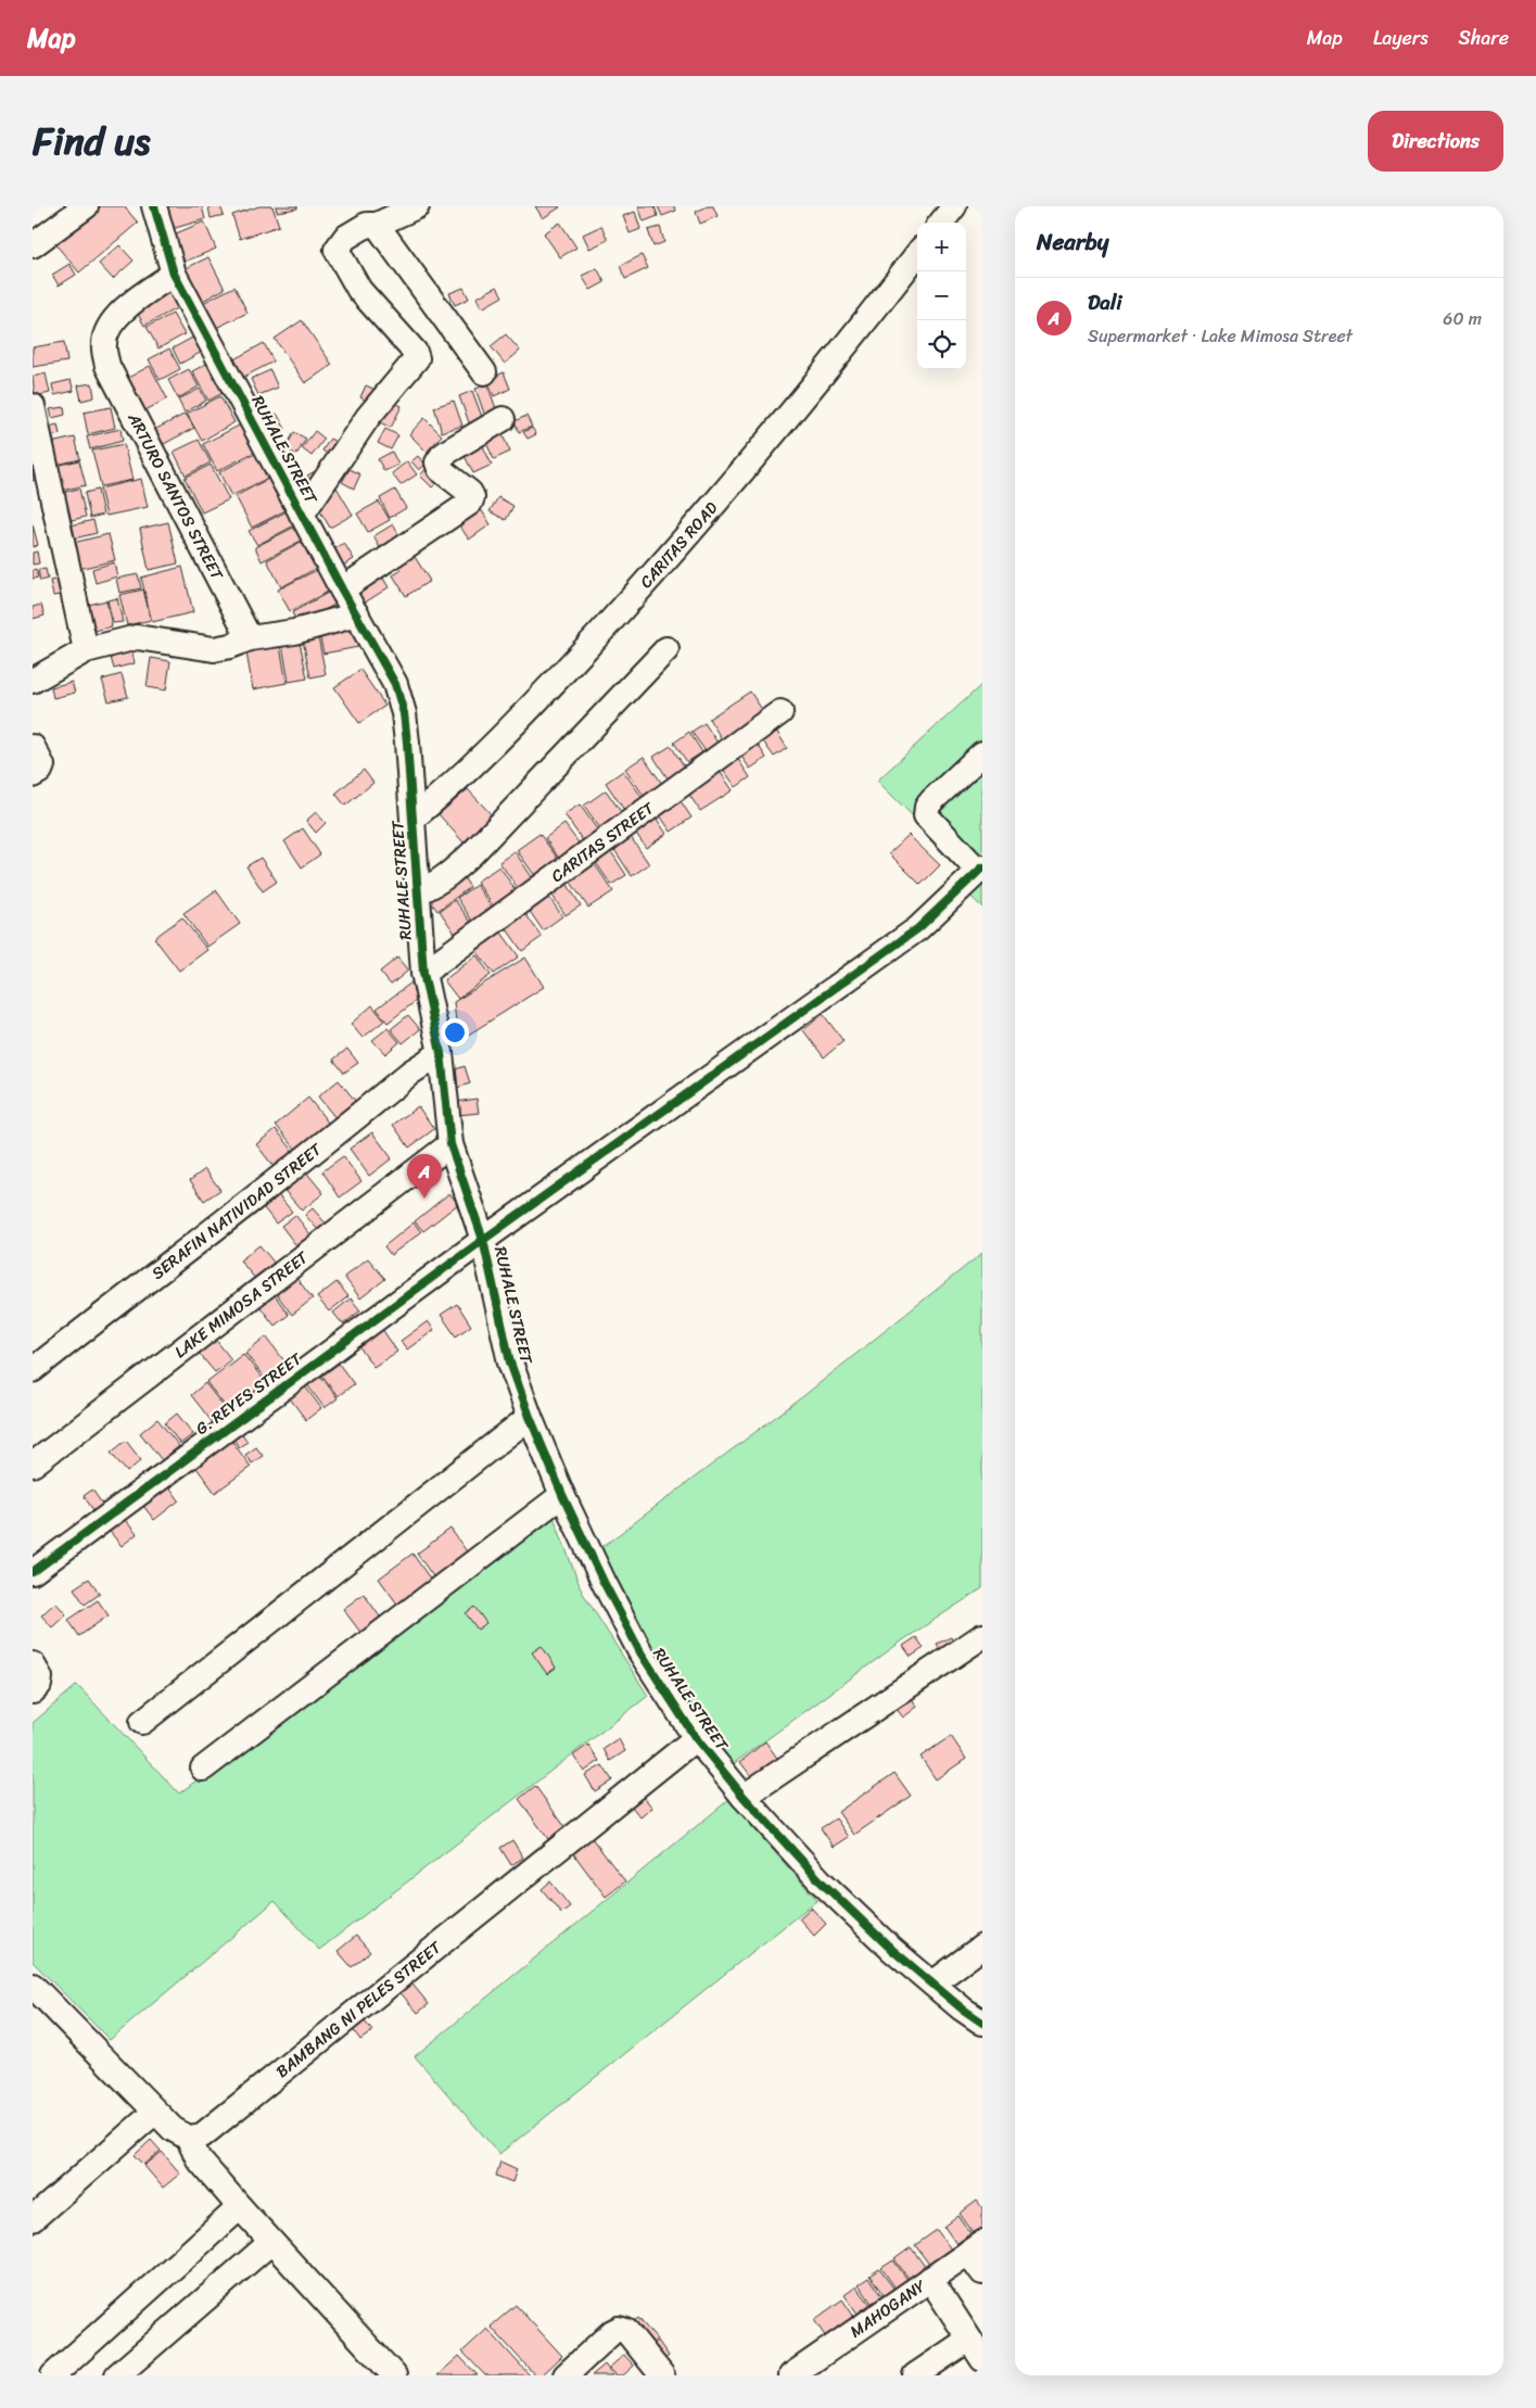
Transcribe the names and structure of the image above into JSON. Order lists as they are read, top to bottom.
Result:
{
  "streets": {
    "street": [
      "RUHALE STREET",
      "ARTURO SANTOS STREET",
      "CARITAS ROAD",
      "CARITAS STREET",
      "SERAFIN NATIVIDAD STREET",
      "LAKE MIMOSA STREET",
      "G. REYES STREET",
      "BAMBANG NI PELES STREET",
      "MAHOGANY"
    ]
  },
  "crossings": [
    ["RUHALE STREET", "ARTURO SANTOS STREET"],
    ["RUHALE STREET", "CARITAS ROAD"],
    ["RUHALE STREET", "CARITAS STREET"],
    ["RUHALE STREET", "SERAFIN NATIVIDAD STREET"],
    ["RUHALE STREET", "LAKE MIMOSA STREET"],
    ["RUHALE STREET", "G. REYES STREET"],
    ["RUHALE STREET", "BAMBANG NI PELES STREET"]
  ],
  "page": {
    "header": "Map",
    "nav": ["Map", "Layers", "Share"],
    "title": "Find us",
    "buttons": "Directions",
    "heading": "Nearby",
    "map_buttons": ["+", "−"],
    "list": [
      {
        "mark": "A",
        "name": "Dali",
        "note": "Supermarket · Lake Mimosa Street",
        "value": "60 m"
      }
    ],
    "pins": "A"
  }
}
